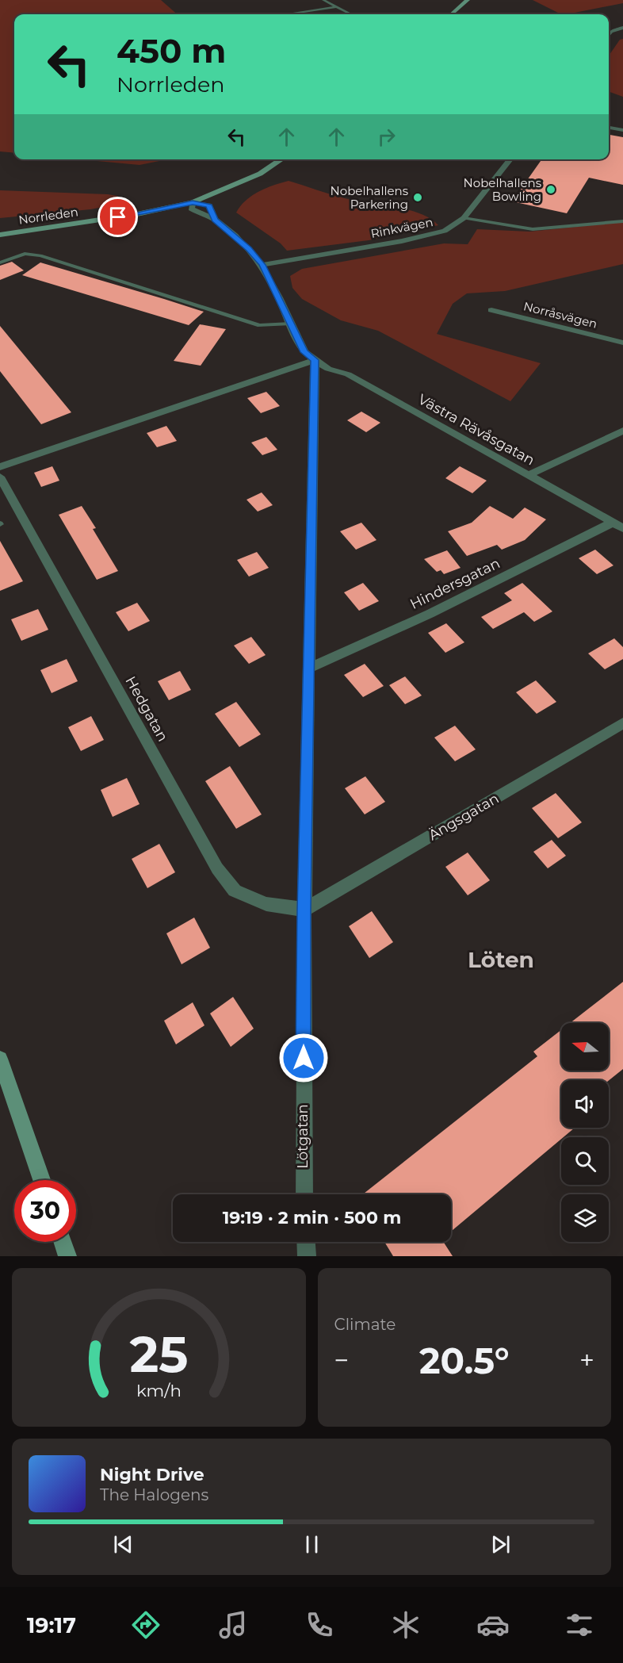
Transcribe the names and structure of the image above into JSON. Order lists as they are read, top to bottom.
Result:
{
  "streets": {
    "street": [
      "Norrleden",
      "Rinkvägen",
      "Norråsvägen",
      "Västra Rävåsgatan",
      "Hindersgatan",
      "Hedgatan",
      "Ängsgatan",
      "Lötgatan"
    ]
  },
  "crossings": [
    ["Västra Rävåsgatan", "Hindersgatan"],
    ["Västra Rävåsgatan", "Lötgatan"],
    ["Hindersgatan", "Lötgatan"],
    ["Hedgatan", "Ängsgatan"],
    ["Hedgatan", "Lötgatan"],
    ["Ängsgatan", "Lötgatan"]
  ],
  "districts": ["Löten"],
  "places": ["Nobelhallens Bowling", "Nobelhallens Parkering"],
  "north": "left",
  "page": {
    "turn": ["450 m", "Norrleden"],
    "limit": "30",
    "trip": "19:19 · 2 min · 500 m",
    "tile": "Climate",
    "heat": ["−", "20.5°", "+"],
    "song": ["Night Drive", "The Halogens"],
    "tabs": "19:17",
    "gauge": ["25", "km/h"]
  }
}
